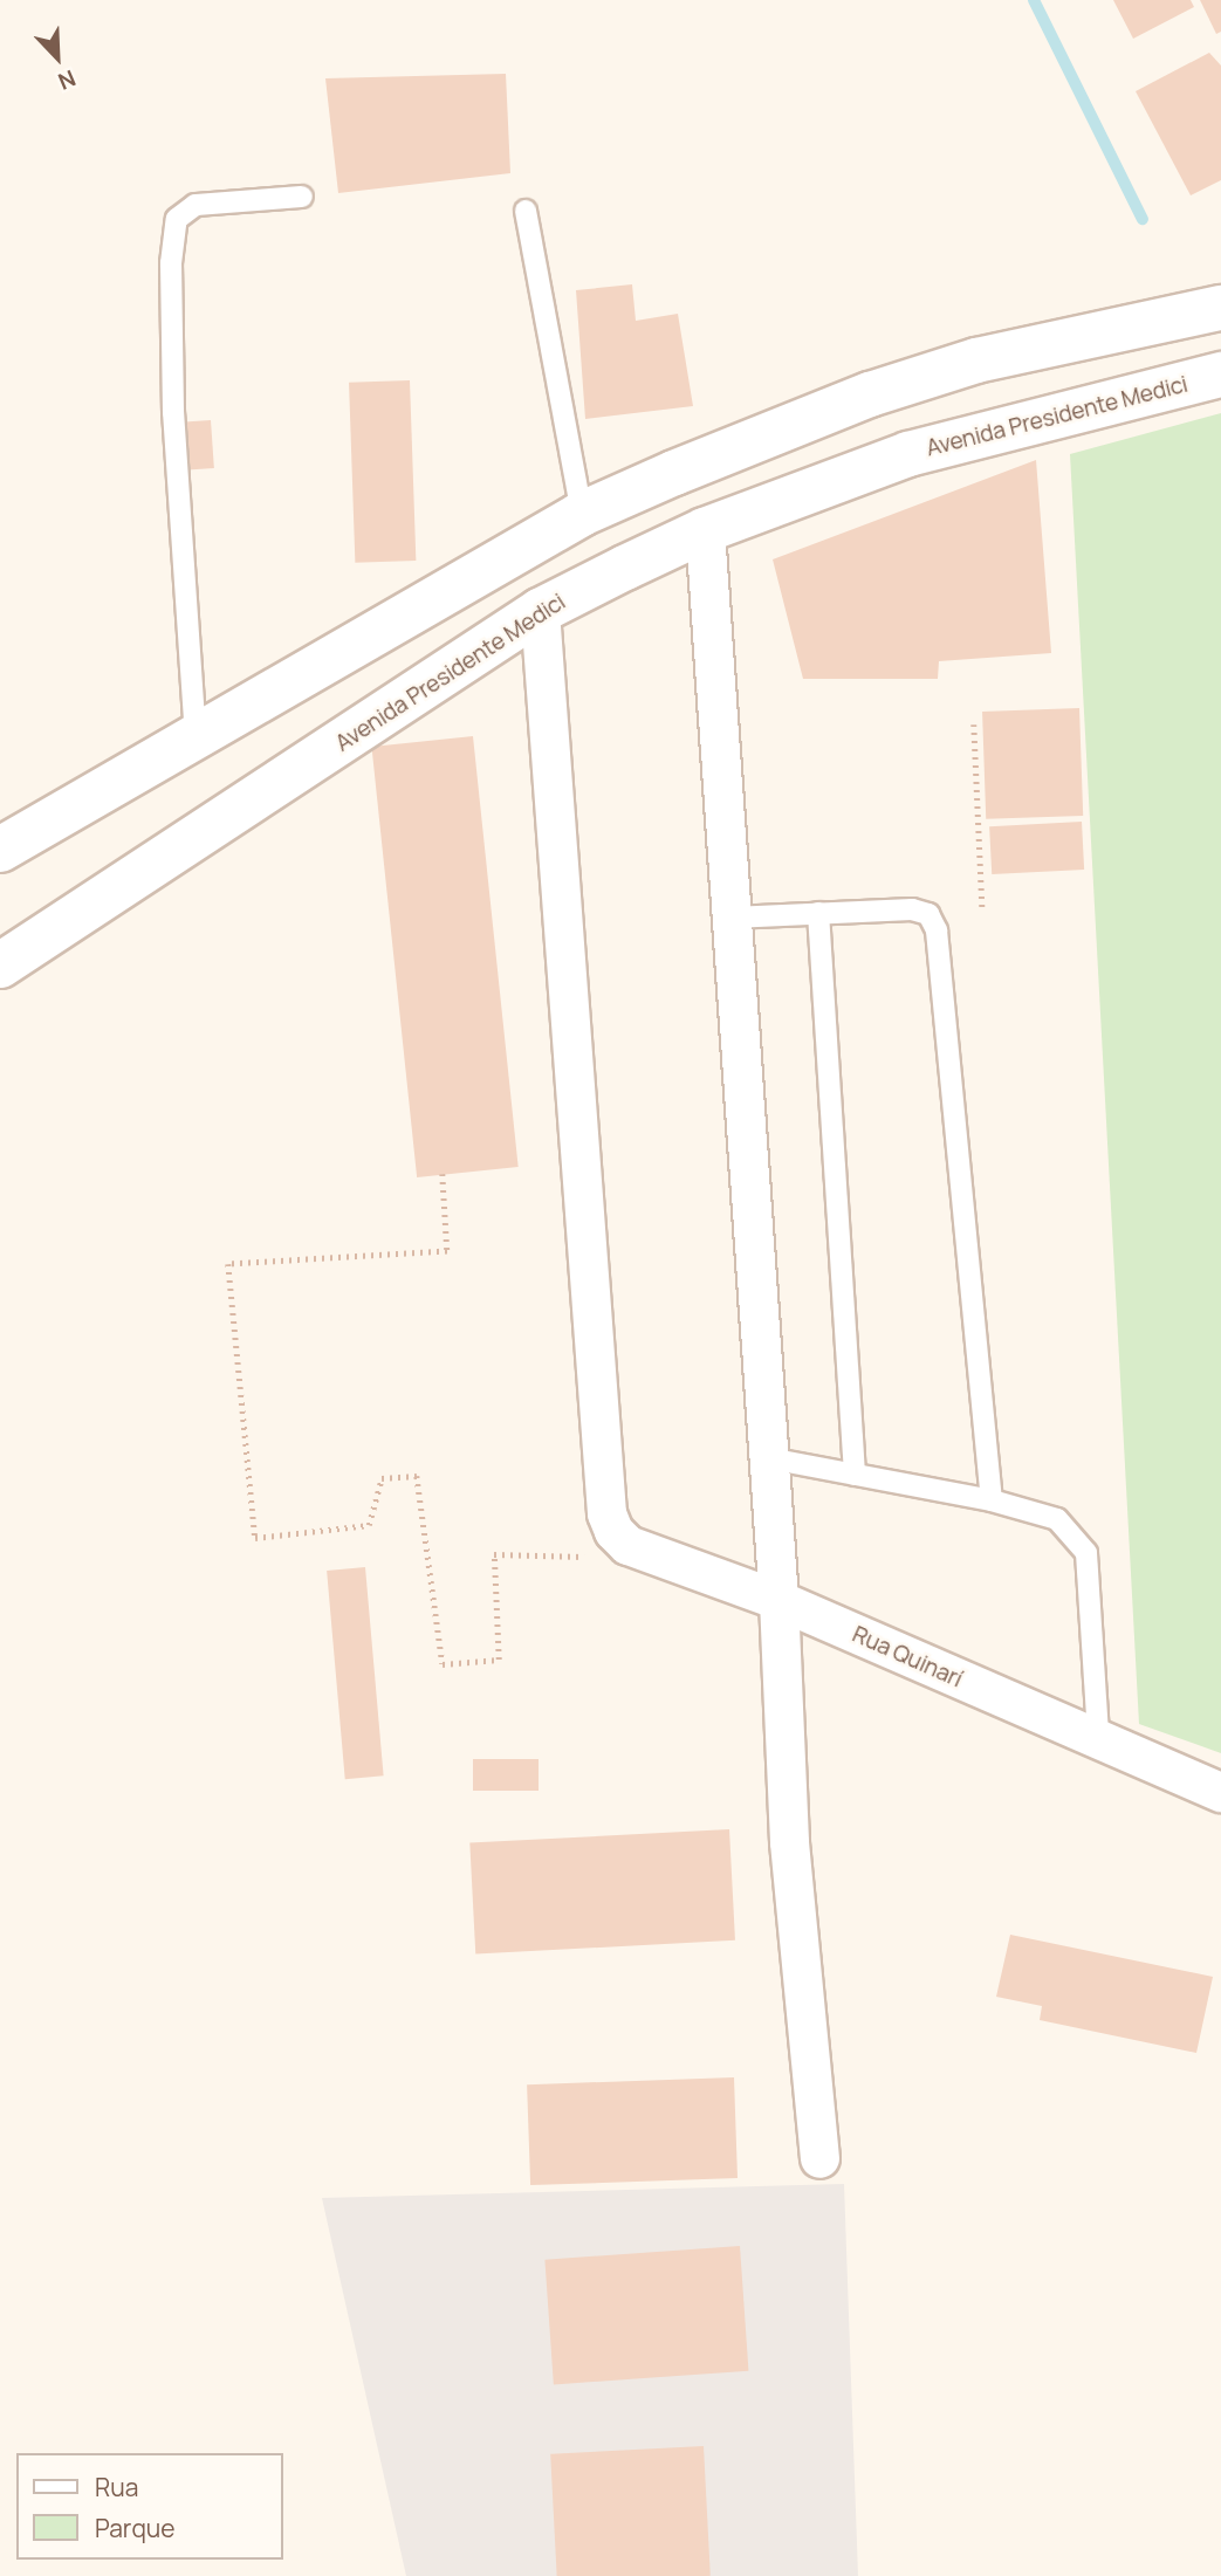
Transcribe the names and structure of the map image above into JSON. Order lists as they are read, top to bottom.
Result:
{
  "streets": {
    "street": ["Avenida Presidente Medici", "Rua Quinarí"]
  },
  "legend": ["Rua", "Parque"],
  "north": "bottom right"
}
